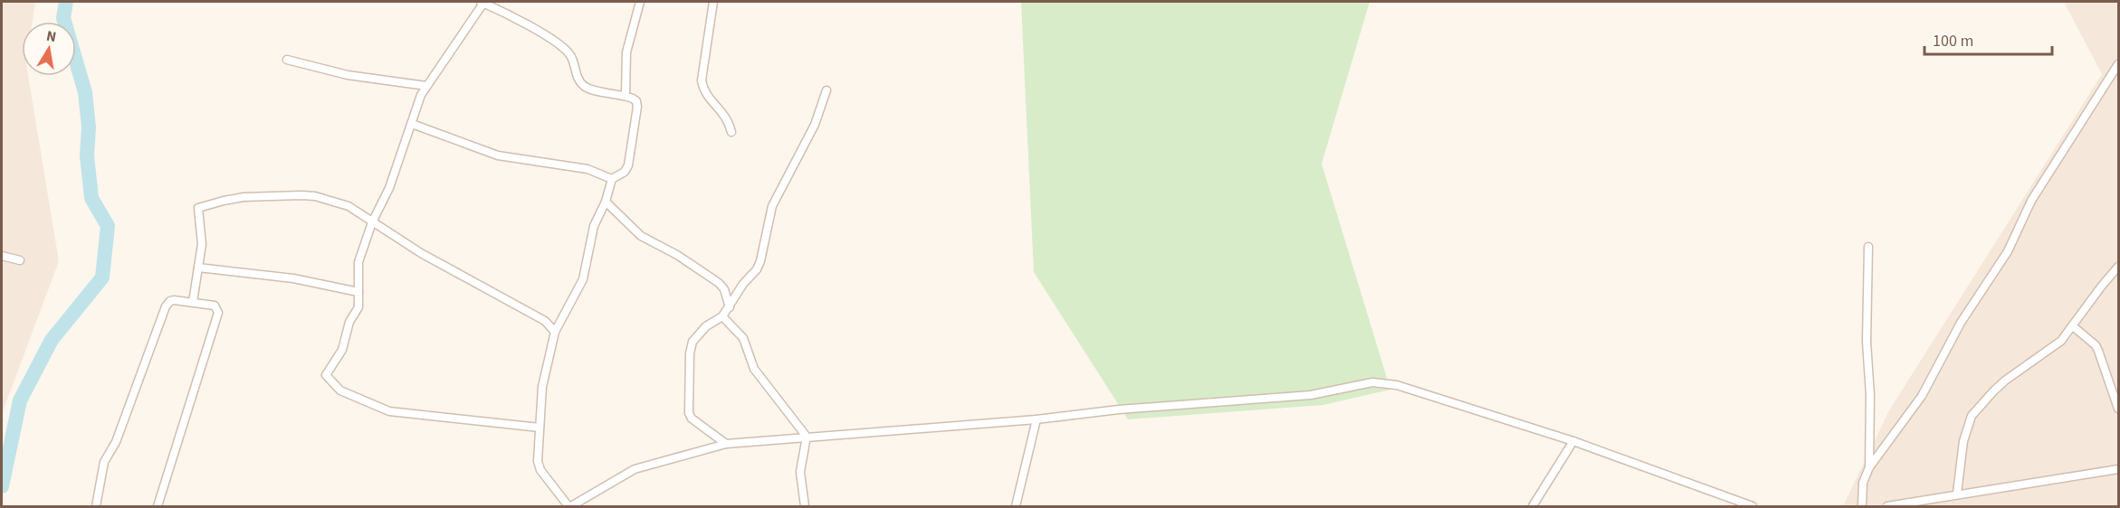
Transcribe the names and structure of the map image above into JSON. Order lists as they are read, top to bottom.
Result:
{
  "scale_bar": "100 m",
  "north": "top"
}
